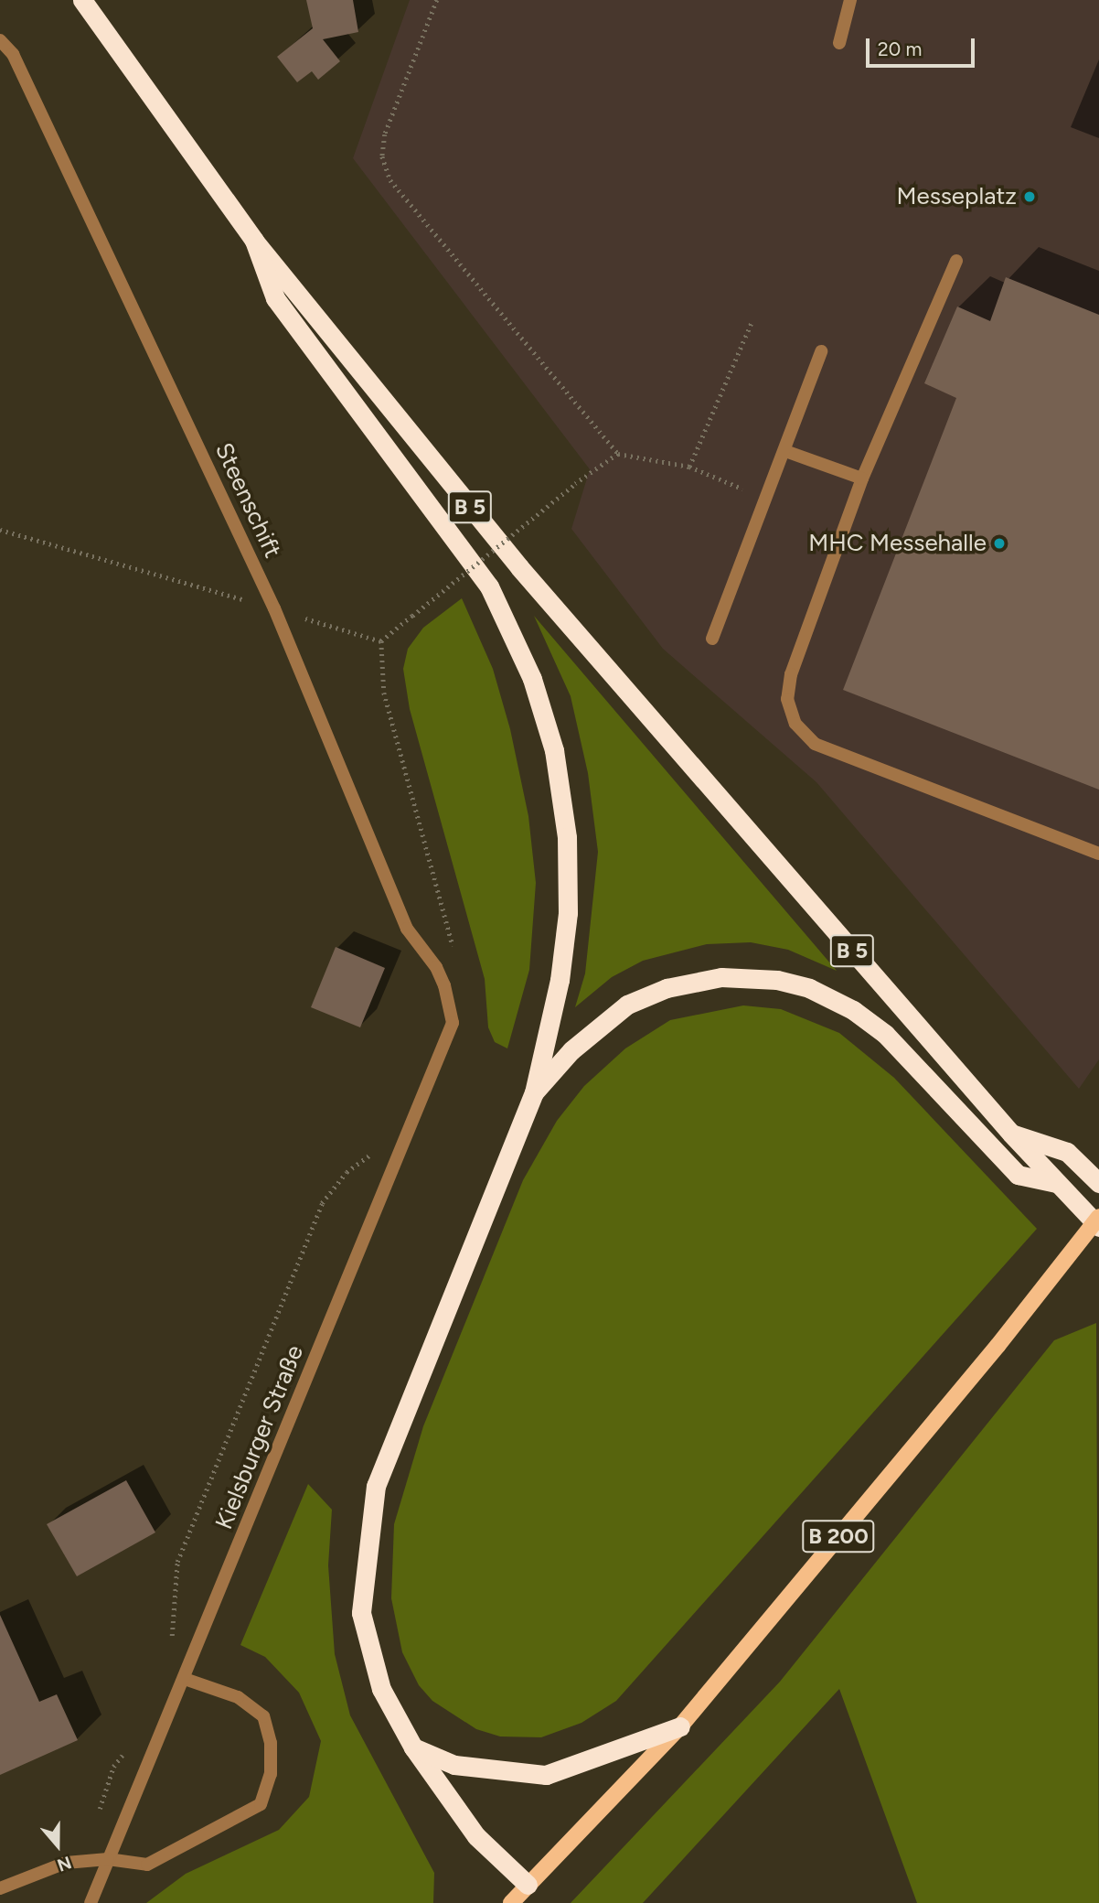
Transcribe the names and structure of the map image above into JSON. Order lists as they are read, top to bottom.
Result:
{
  "streets": {
    "highway": ["B 5"],
    "main road": ["B 200"],
    "street": ["Steenschift", "Kielsburger Straße"]
  },
  "crossings": [
    ["Steenschift", "Kielsburger Straße"]
  ],
  "places": ["Messeplatz", "MHC Messehalle"],
  "scale_bar": "20 m",
  "north": "bottom"
}
